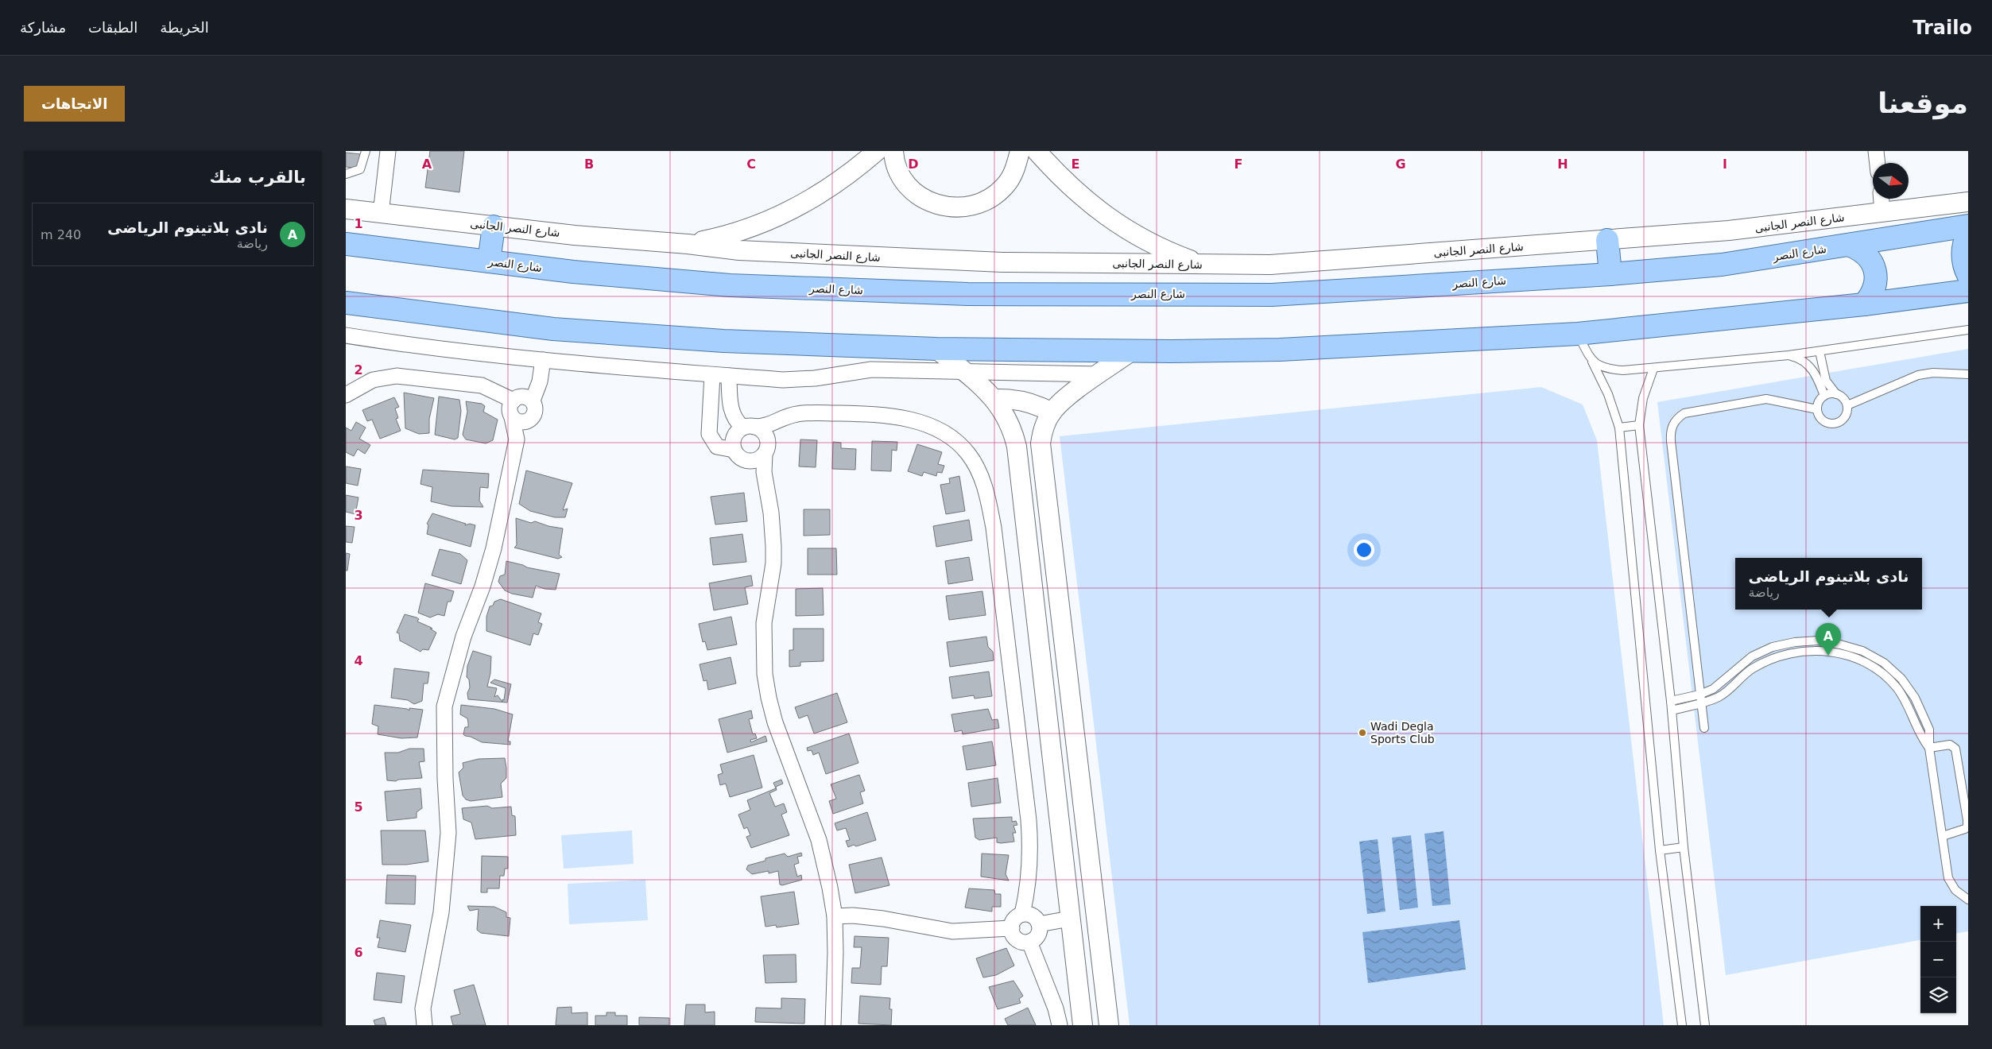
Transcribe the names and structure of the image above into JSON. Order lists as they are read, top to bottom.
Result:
{
  "streets": {
    "main road": ["شارع النصر"],
    "street": ["شارع النصر الجانبى"]
  },
  "places": ["Wadi Degla Sports Club"],
  "north": "right",
  "page": {
    "header": "Trailo",
    "nav": ["الخريطة", "الطبقات", "مشاركة"],
    "buttons": "الاتجاهات",
    "title": "موقعنا",
    "heading": "بالقرب منك",
    "list": [
      {
        "mark": "A",
        "name": "نادى بلاتينوم الرياضى",
        "note": "رياضة",
        "value": "240 m"
      }
    ],
    "popup": ["نادى بلاتينوم الرياضى", "رياضة"],
    "pins": "A",
    "map_buttons": ["+", "−"]
  },
  "grid": {
    "columns": [
      "A",
      "B",
      "C",
      "D",
      "E",
      "F",
      "G",
      "H",
      "I"
    ],
    "rows": [
      "1",
      "2",
      "3",
      "4",
      "5",
      "6"
    ]
  }
}
